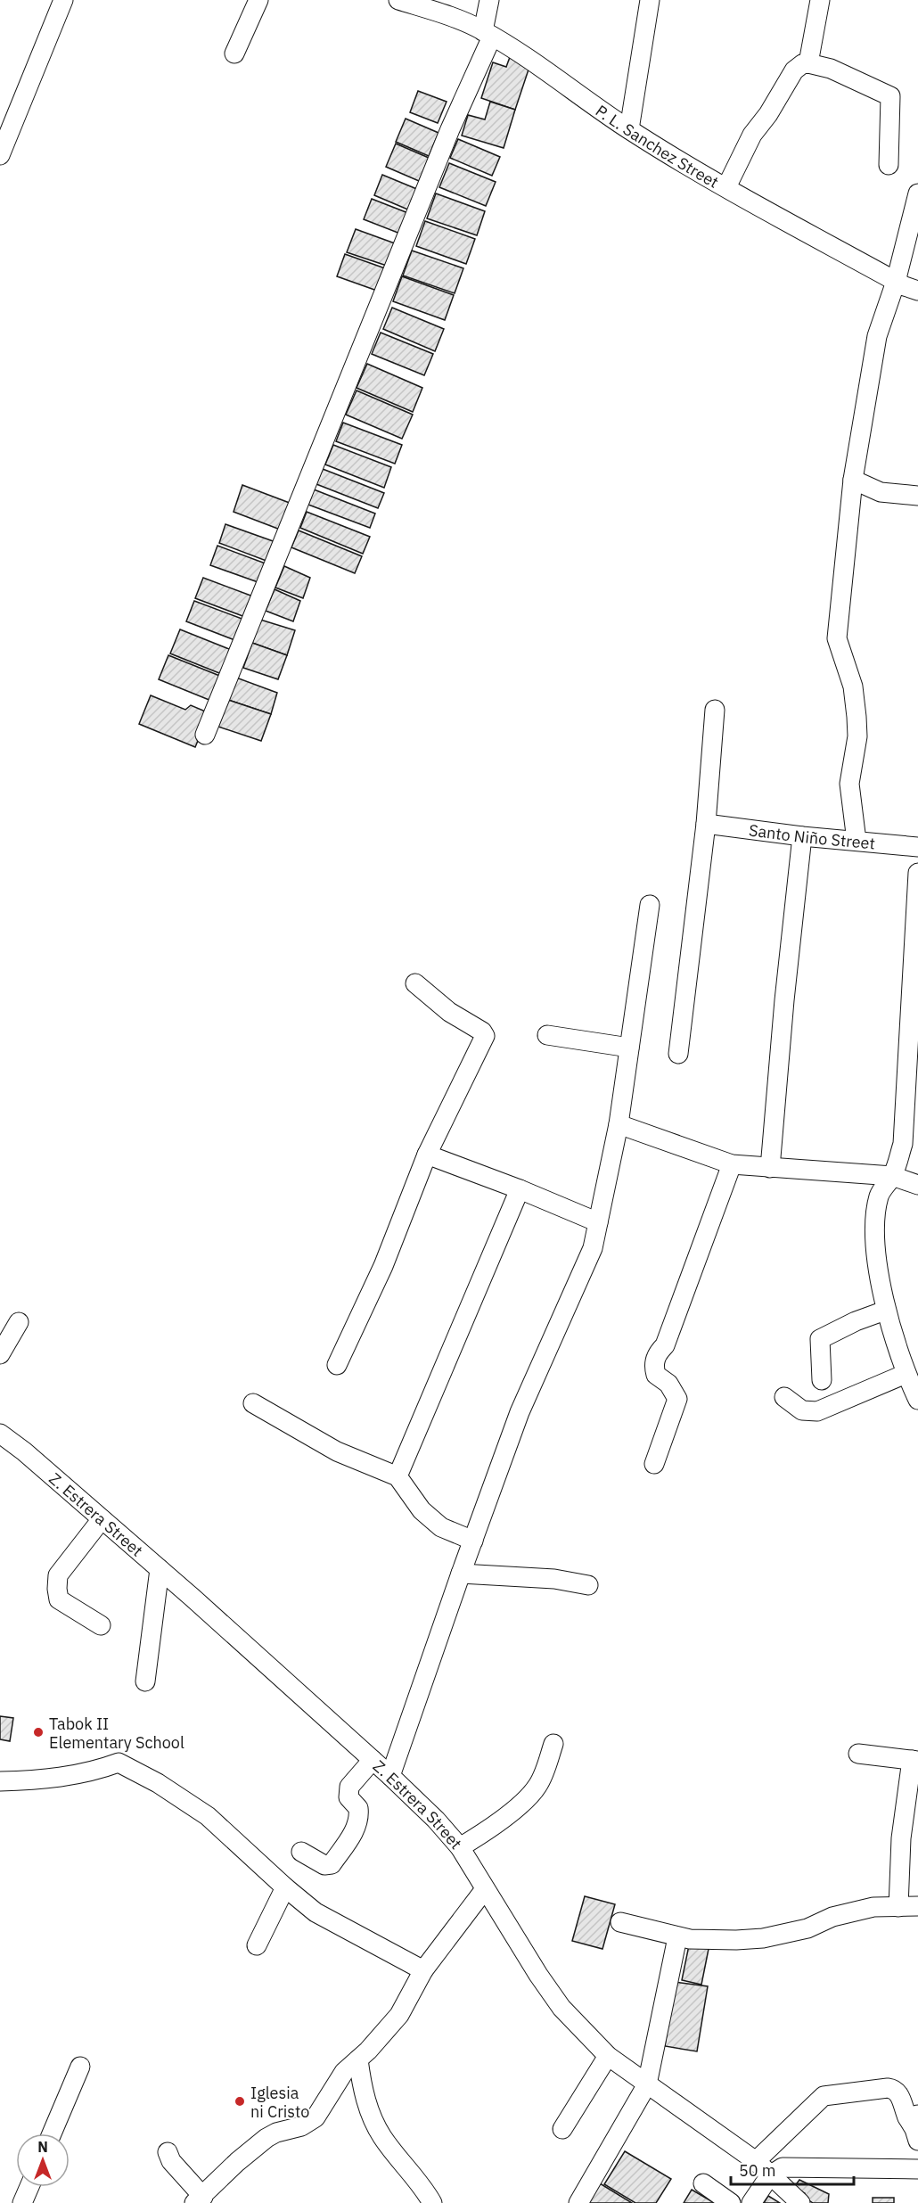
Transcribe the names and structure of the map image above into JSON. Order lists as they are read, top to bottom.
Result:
{
  "streets": {
    "street": ["P. L. Sanchez Street", "Santo Niño Street", "Z. Estrera Street"]
  },
  "places": ["Tabok II Elementary School", "Iglesia ni Cristo"],
  "scale_bar": "50 m",
  "north": "top"
}
